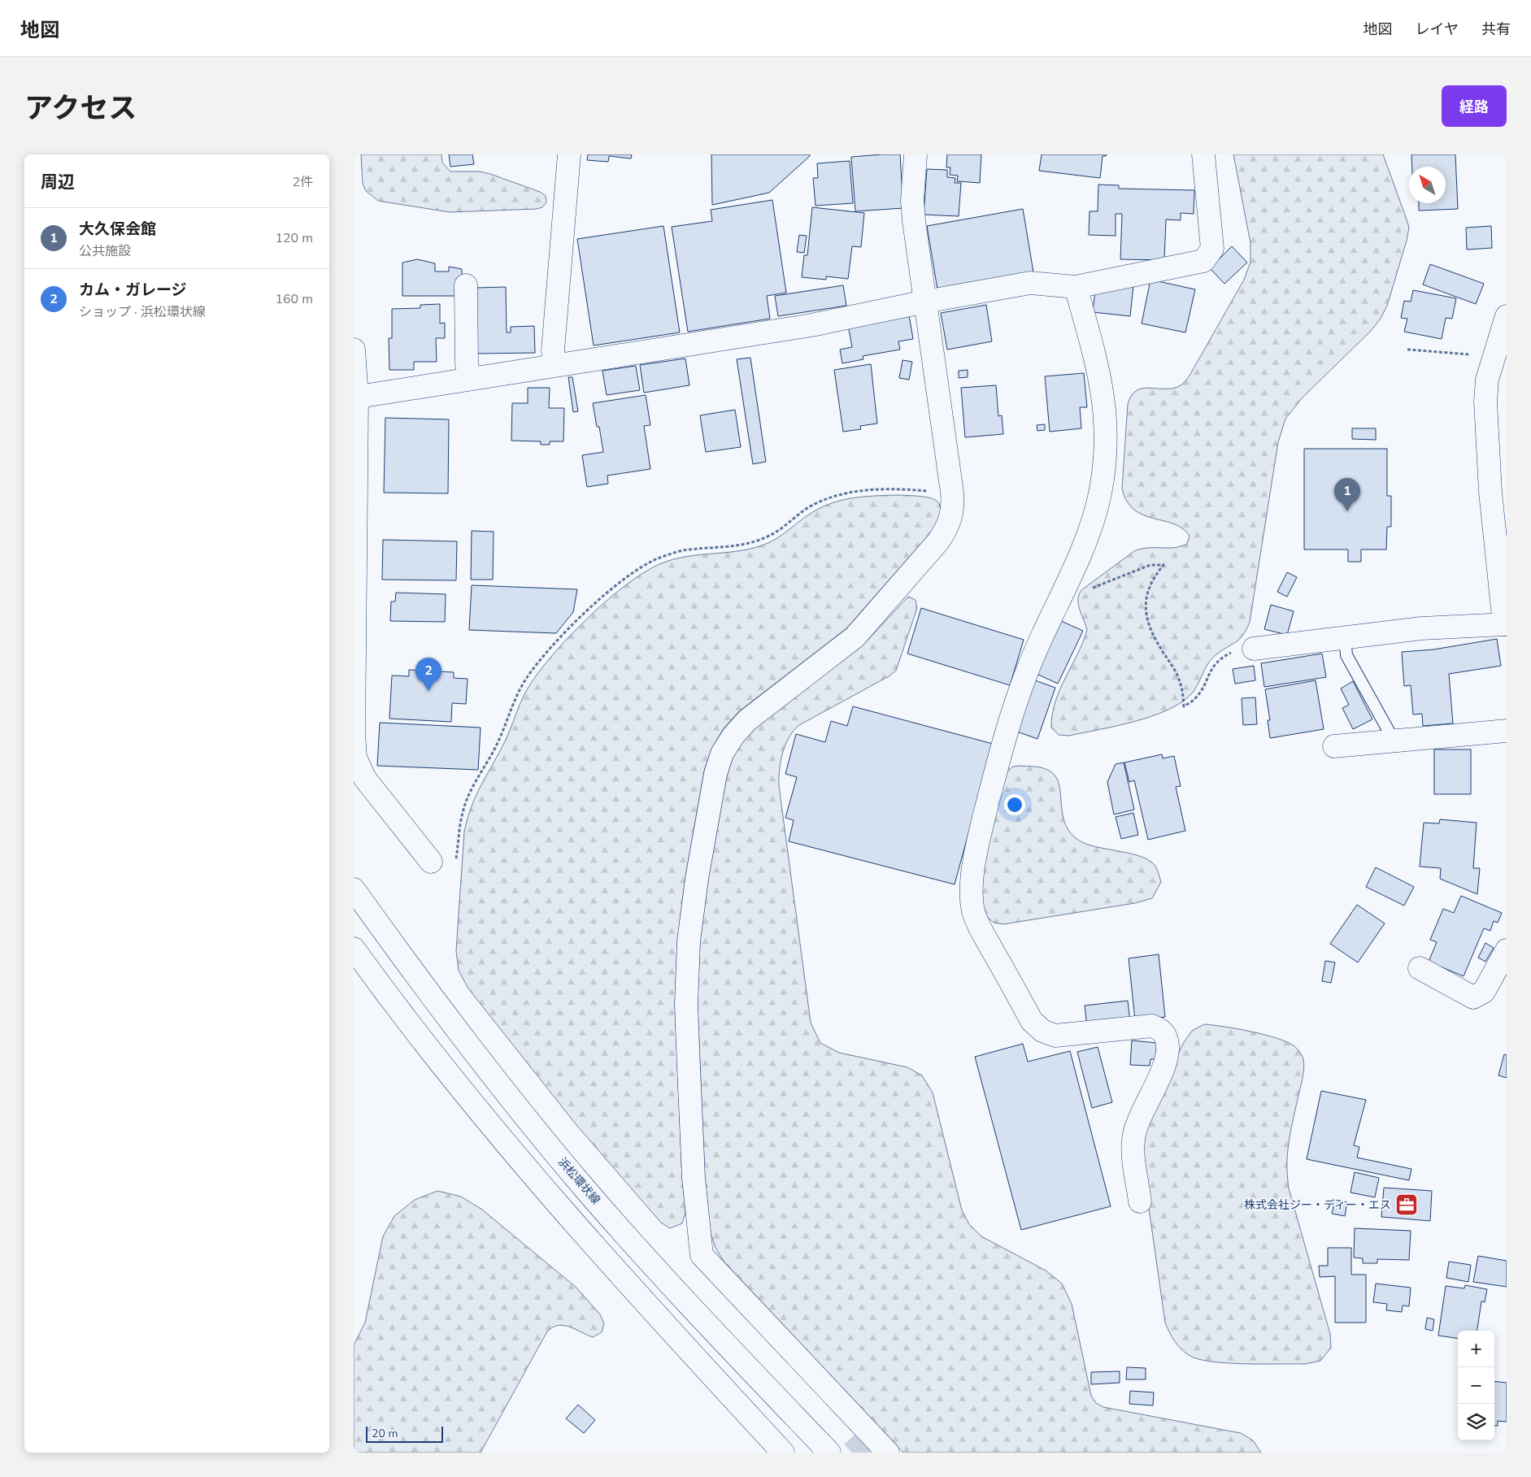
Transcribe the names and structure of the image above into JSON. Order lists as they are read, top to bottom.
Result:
{
  "streets": {
    "street": ["浜松環状線"]
  },
  "places": {
    "office": ["株式会社ジー・ディー・エス"]
  },
  "scale_bar": "20 m",
  "north": "top left",
  "page": {
    "header": "地図",
    "nav": ["地図", "レイヤ", "共有"],
    "title": "アクセス",
    "buttons": "経路",
    "heading": ["周辺", "2件"],
    "list": [
      {
        "mark": "1",
        "name": "大久保会館",
        "note": "公共施設",
        "value": "120 m"
      },
      {
        "mark": "2",
        "name": "カム・ガレージ",
        "note": "ショップ · 浜松環状線",
        "value": "160 m"
      }
    ],
    "pins": ["1", "2"],
    "map_buttons": ["+", "−"],
    "scale": "20 m"
  }
}
